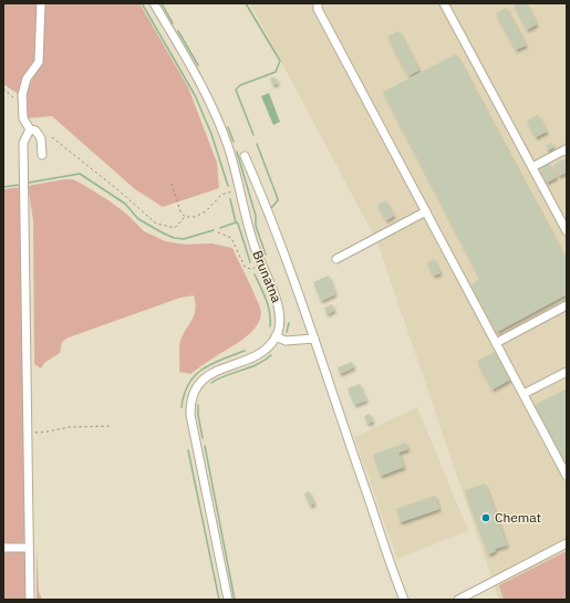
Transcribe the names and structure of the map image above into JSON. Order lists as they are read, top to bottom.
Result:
{
  "streets": {
    "street": ["Brunatna"]
  },
  "places": ["Chemat"]
}
